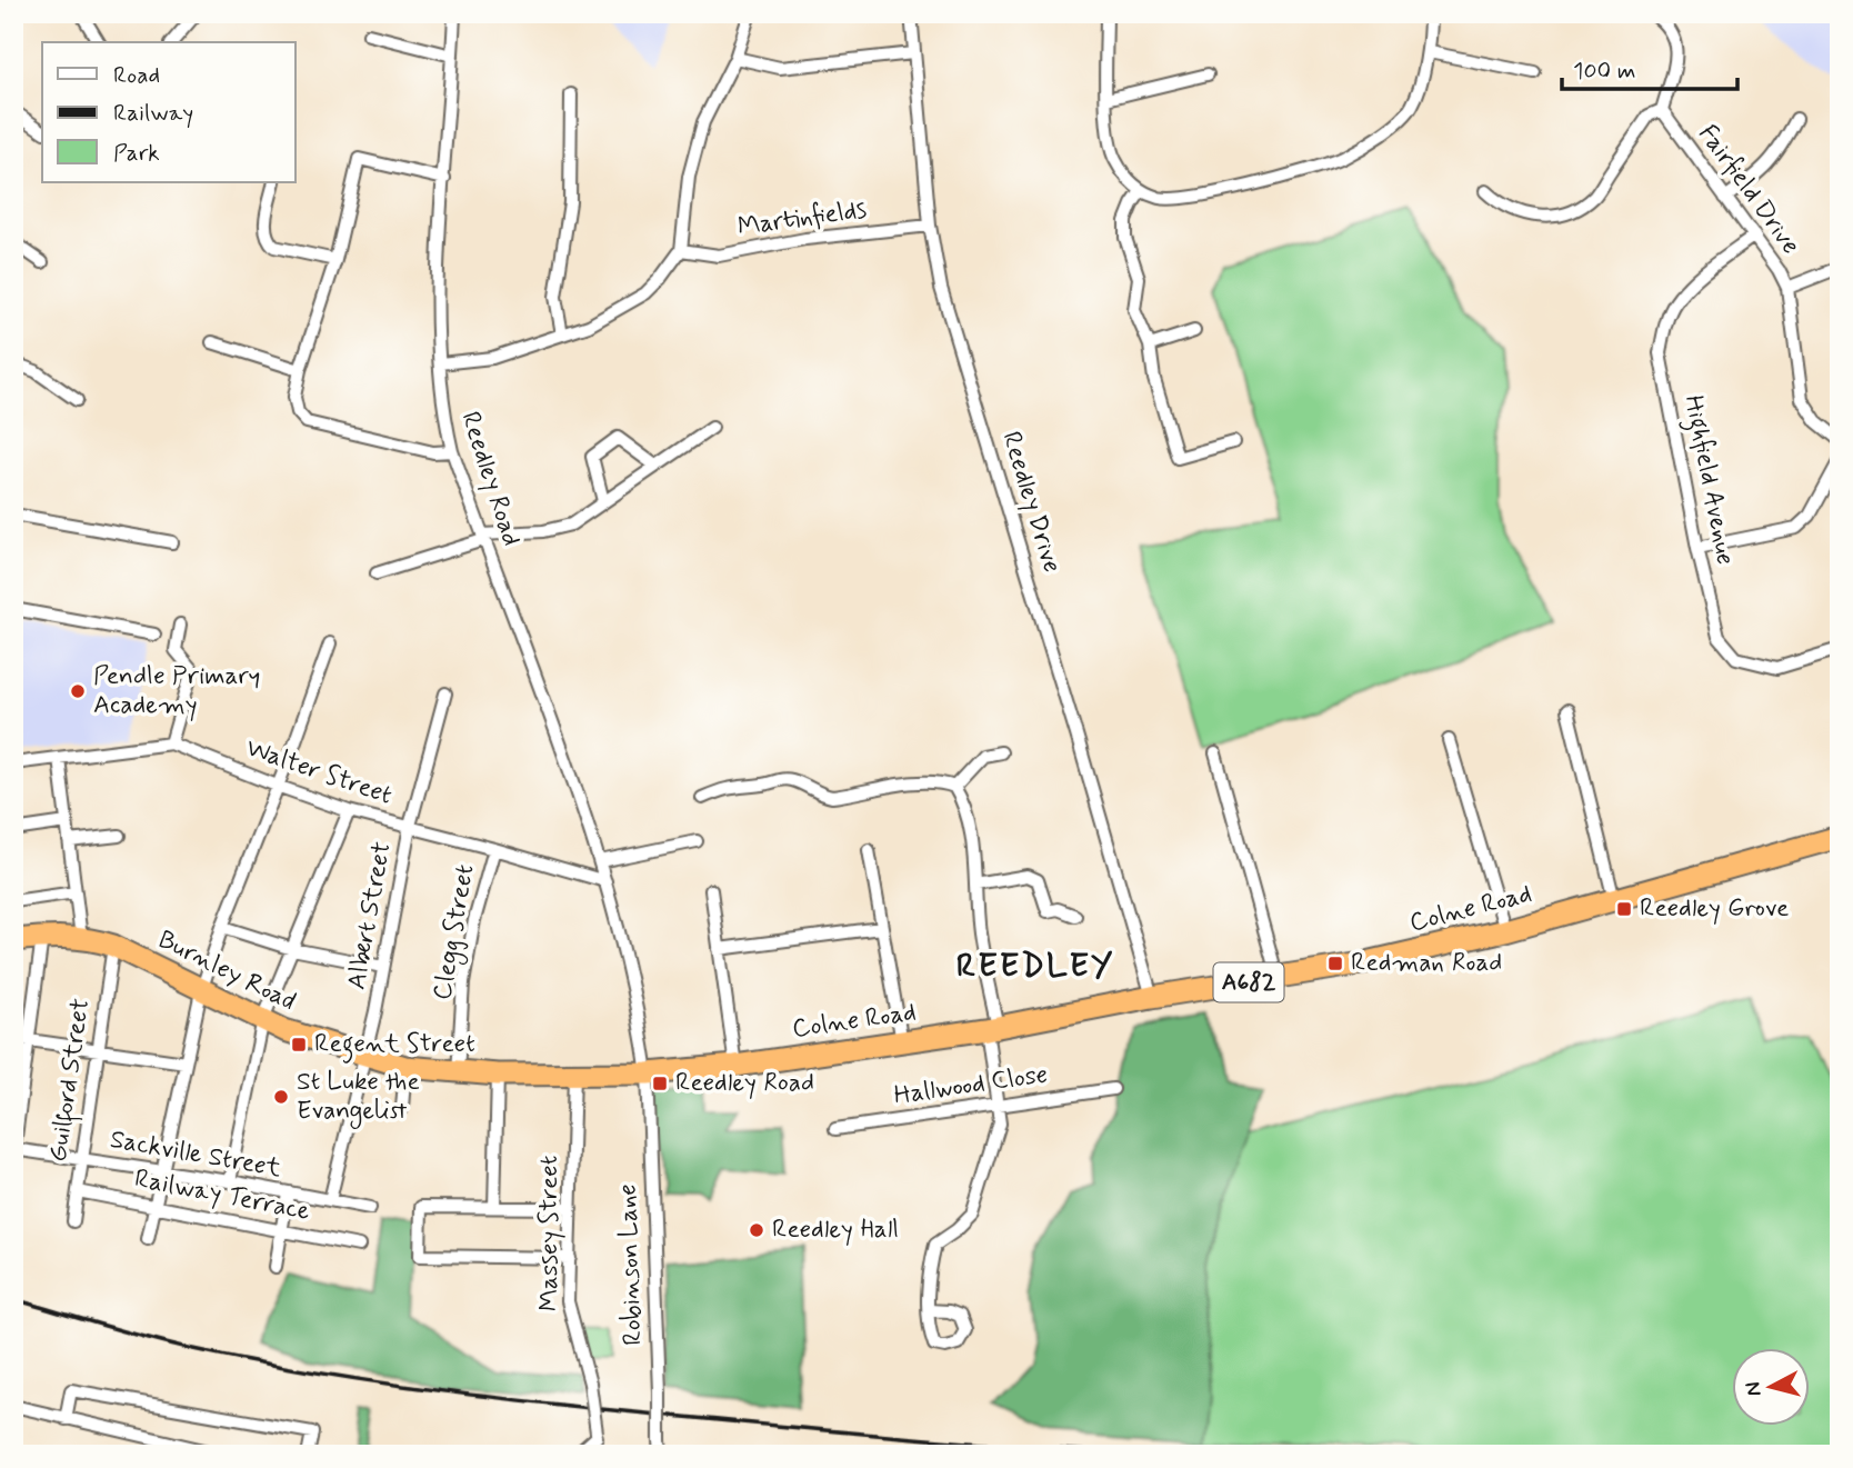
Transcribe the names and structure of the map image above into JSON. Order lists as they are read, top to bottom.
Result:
{
  "streets": {
    "highway": ["Colne Road", "Burnley Road", "A682"],
    "street": [
      "Fairfield Drive",
      "Martinfields",
      "Reedley Road",
      "Highfield Avenue",
      "Reedley Drive",
      "Walter Street",
      "Albert Street",
      "Clegg Street",
      "Guilford Street",
      "Hallwood Close",
      "Sackville Street",
      "Railway Terrace",
      "Massey Street",
      "Robinson Lane"
    ]
  },
  "crossings": [
    ["Fairfield Drive", "Highfield Avenue"],
    ["Martinfields", "Reedley Drive"],
    ["Reedley Road", "Walter Street"],
    ["Reedley Road", "Colne Road"],
    ["Reedley Road", "Burnley Road"],
    ["Reedley Road", "Robinson Lane"],
    ["Reedley Drive", "Colne Road"],
    ["Walter Street", "Albert Street"],
    ["Walter Street", "Clegg Street"],
    ["Colne Road", "Burnley Road"],
    ["Colne Road", "Robinson Lane"],
    ["Albert Street", "Burnley Road"],
    ["Albert Street", "Sackville Street"],
    ["Clegg Street", "Burnley Road"],
    ["Burnley Road", "Guilford Street"],
    ["Burnley Road", "Massey Street"],
    ["Burnley Road", "Robinson Lane"],
    ["Guilford Street", "Sackville Street"],
    ["Guilford Street", "Railway Terrace"]
  ],
  "districts": ["REEDLEY"],
  "places": {
    "other": ["Pendle Primary Academy", "St Luke the Evangelist", "Reedley Hall"],
    "transit": [
      "Reedley Grove",
      "Redman Road",
      "Regent Street",
      "Reedley Road"
    ]
  },
  "legend": ["Road", "Railway", "Park"],
  "scale_bar": "100 m",
  "north": "left"
}
